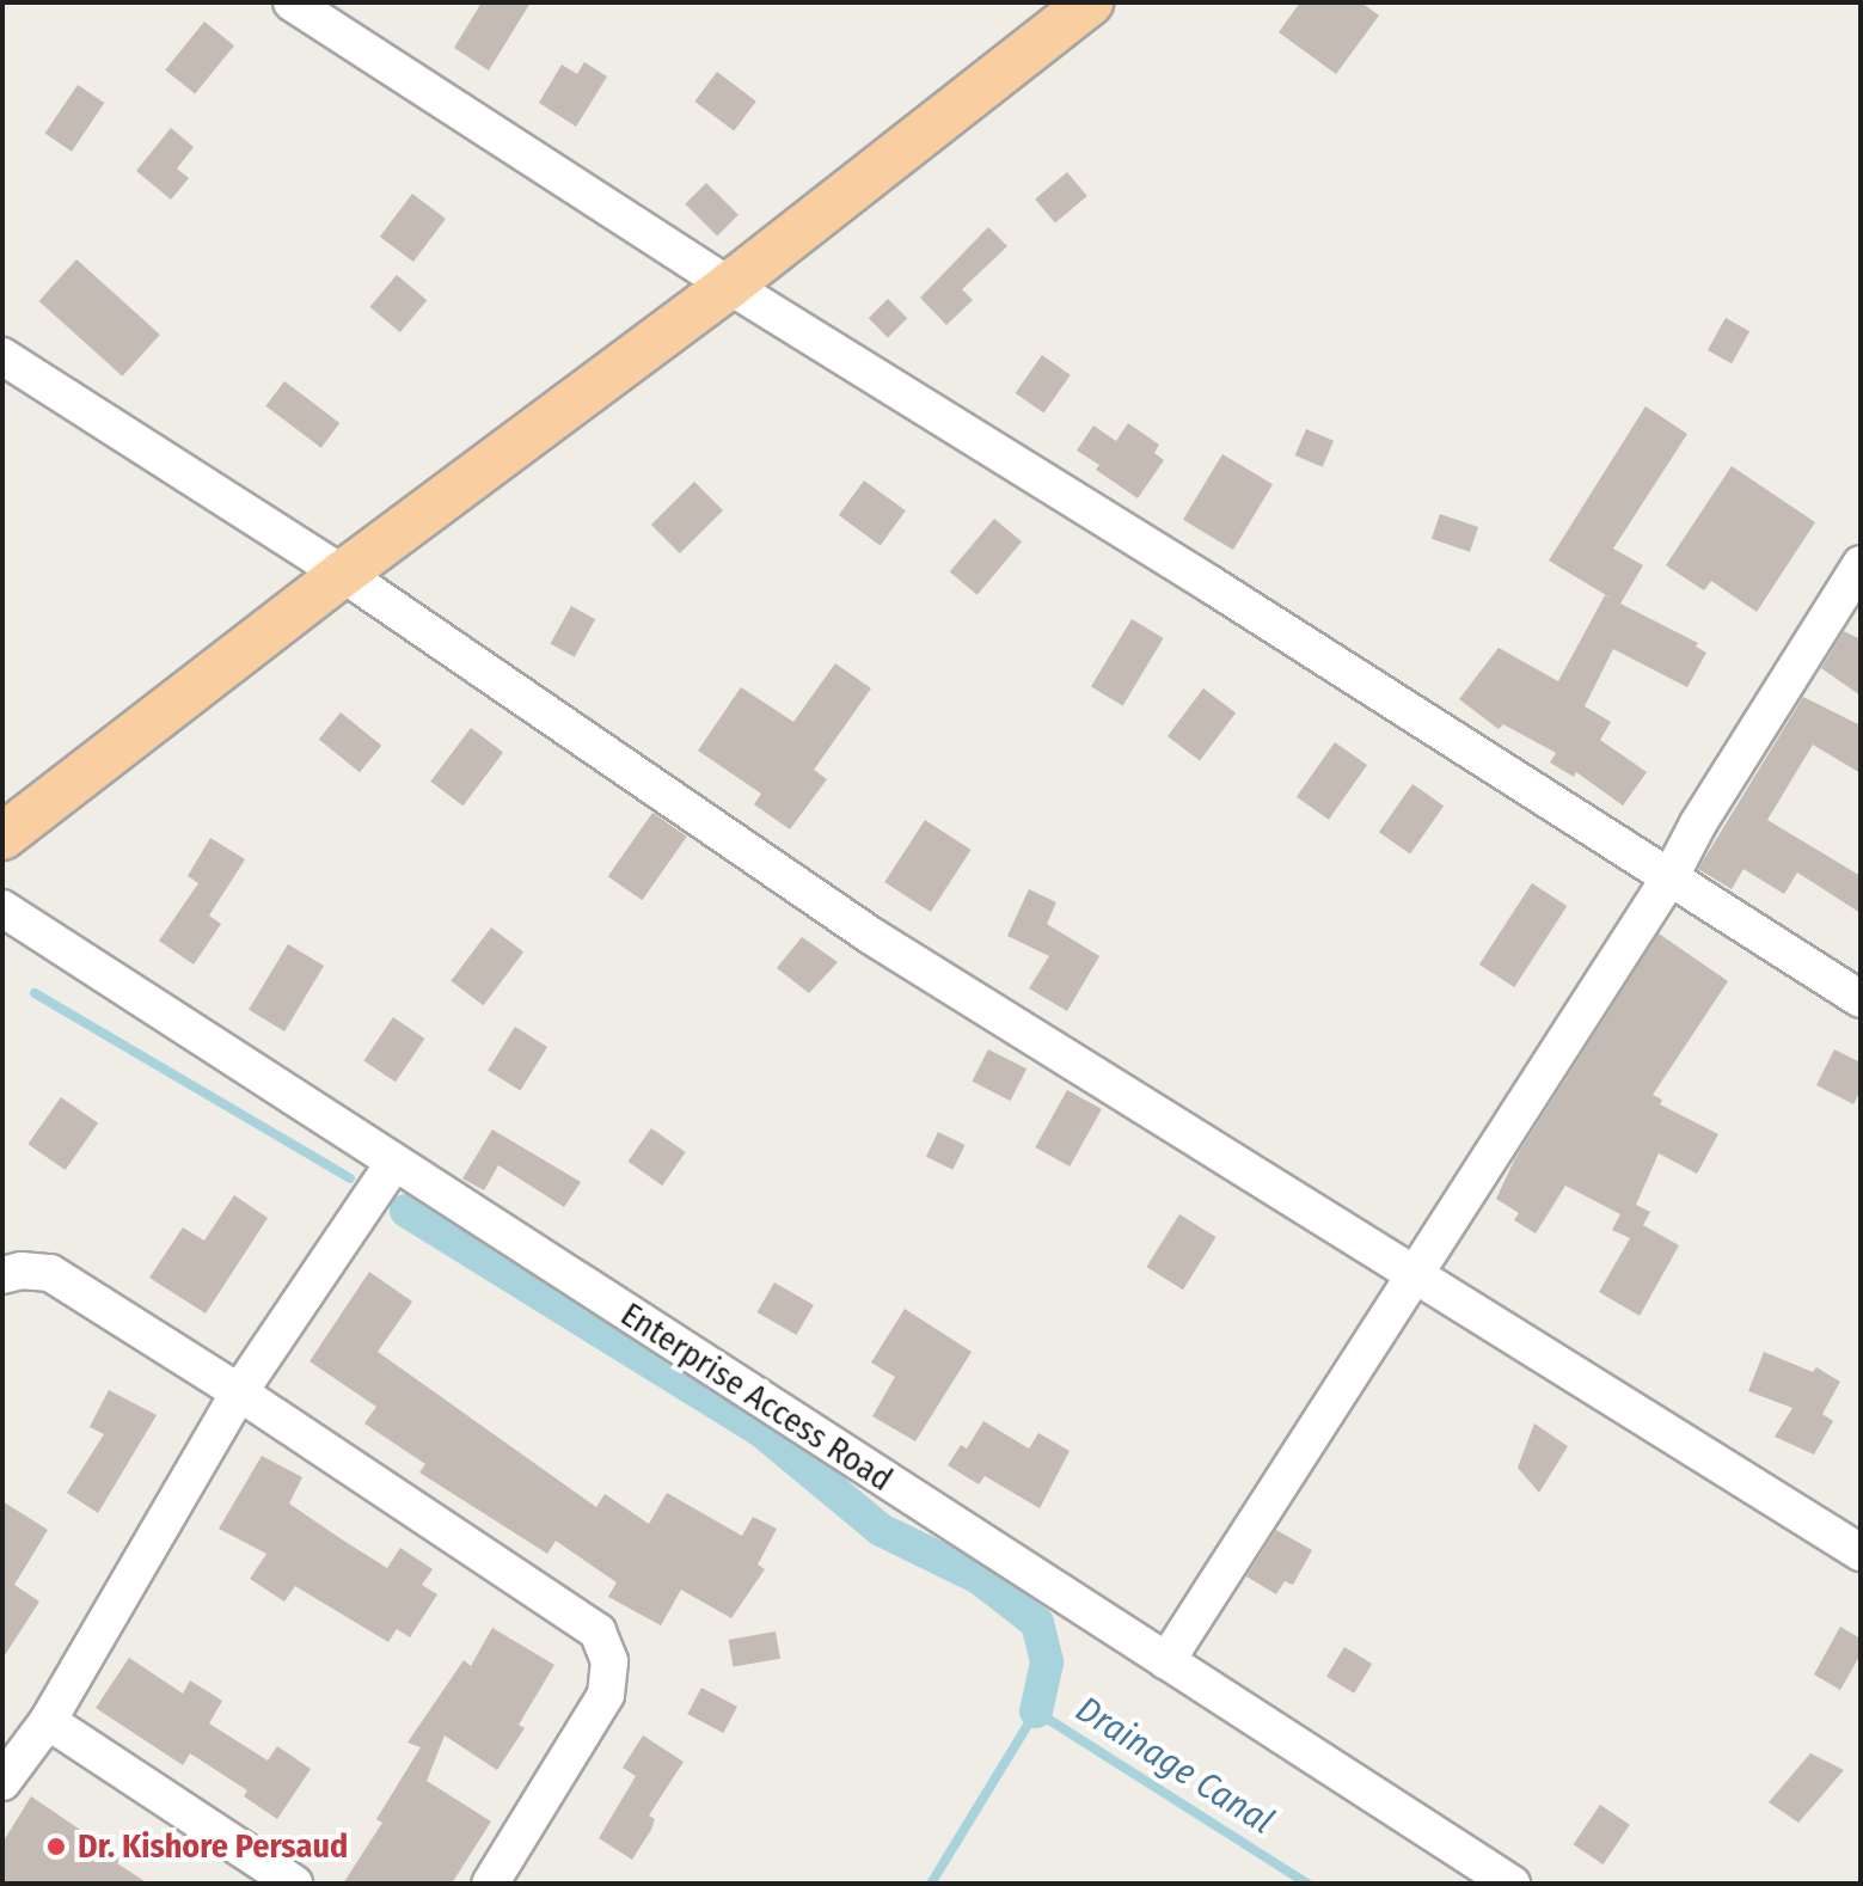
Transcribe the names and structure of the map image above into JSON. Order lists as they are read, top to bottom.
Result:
{
  "streets": {
    "street": ["Enterprise Access Road"]
  },
  "water": ["Drainage Canal"],
  "places": ["Dr. Kishore Persaud"]
}
